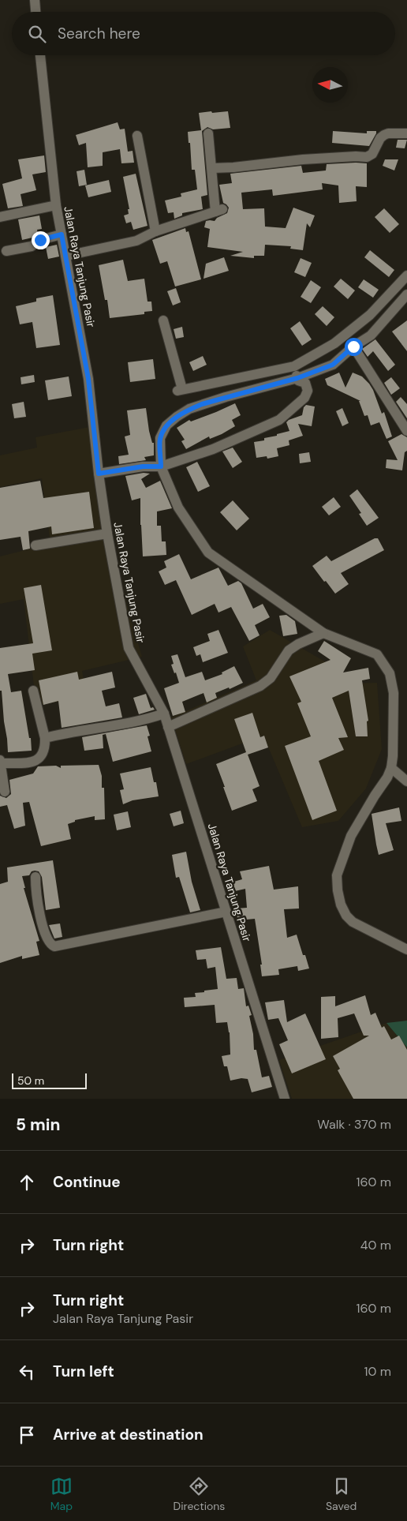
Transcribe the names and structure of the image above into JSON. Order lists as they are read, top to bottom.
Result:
{
  "streets": {
    "street": ["Jalan Raya Tanjung Pasir"]
  },
  "scale_bar": "50 m",
  "north": "left",
  "page": {
    "search": "Search here",
    "scale": "50 m",
    "heading": ["5 min", "Walk · 370 m"],
    "list": [
      ["Continue", "160 m"],
      ["Turn right", "40 m"],
      ["Turn right", "Jalan Raya Tanjung Pasir", "160 m"],
      ["Turn left", "10 m"],
      "Arrive at destination"
    ],
    "nav": ["Map", "Directions", "Saved"]
  }
}
